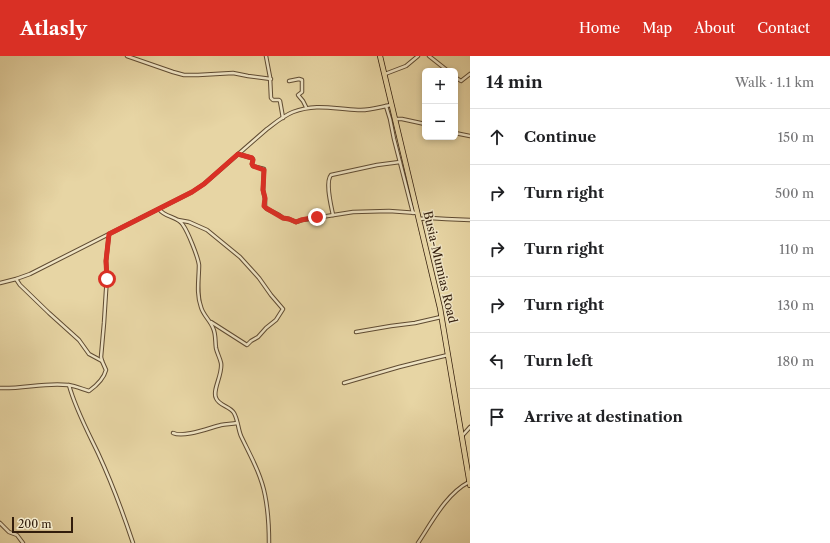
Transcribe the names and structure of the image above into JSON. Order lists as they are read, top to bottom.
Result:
{
  "streets": {
    "highway": ["Busia-Mumias Road"]
  },
  "scale_bar": "200 m",
  "page": {
    "header": "Atlasly",
    "nav": [
      "Home",
      "Map",
      "About",
      "Contact"
    ],
    "heading": ["14 min", "Walk · 1.1 km"],
    "map_buttons": ["+", "−"],
    "list": [
      ["Continue", "150 m"],
      ["Turn right", "500 m"],
      ["Turn right", "110 m"],
      ["Turn right", "130 m"],
      ["Turn left", "180 m"],
      "Arrive at destination"
    ],
    "scale": "200 m"
  }
}
